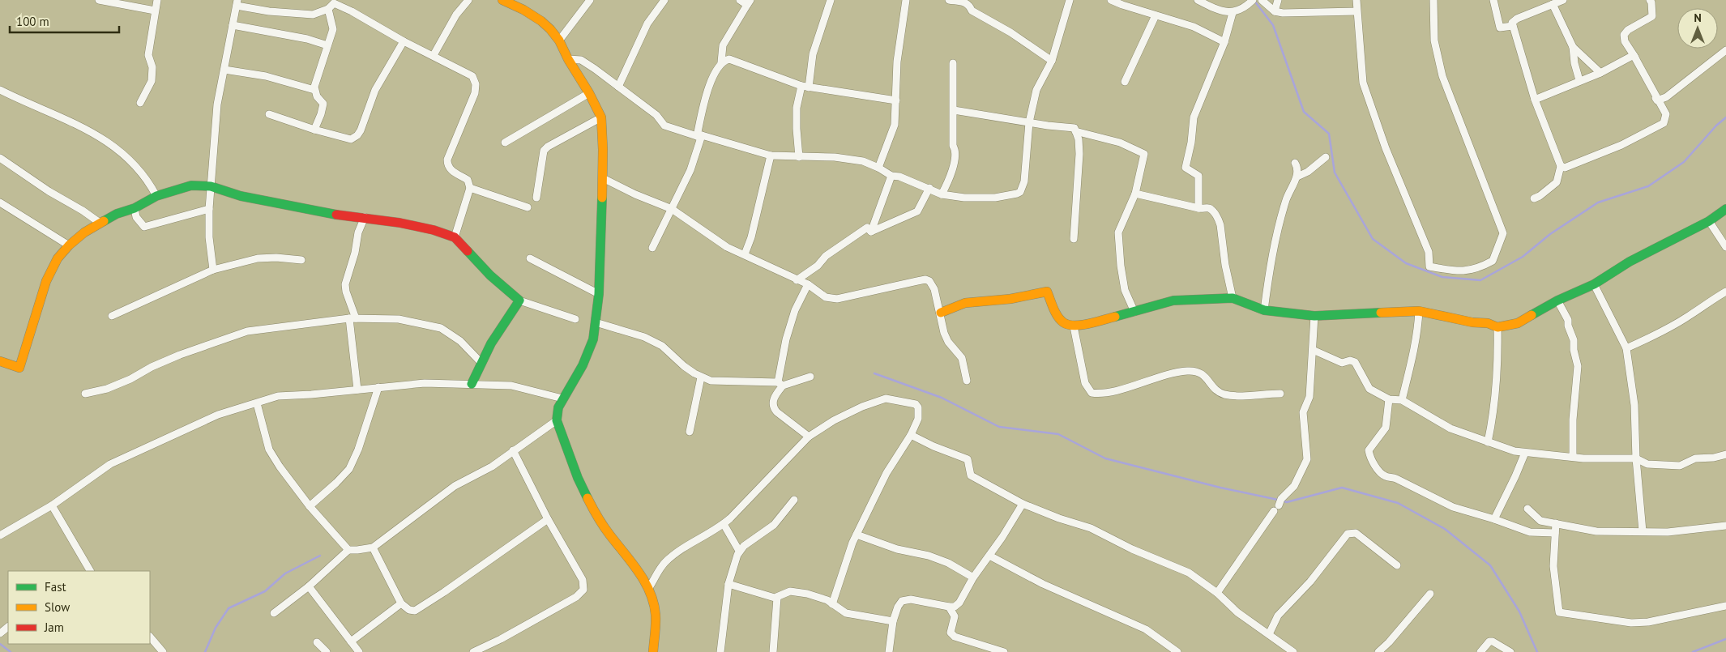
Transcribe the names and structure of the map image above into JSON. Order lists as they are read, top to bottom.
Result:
{
  "legend": ["Fast", "Slow", "Jam"],
  "scale_bar": "100 m",
  "north": "top"
}
